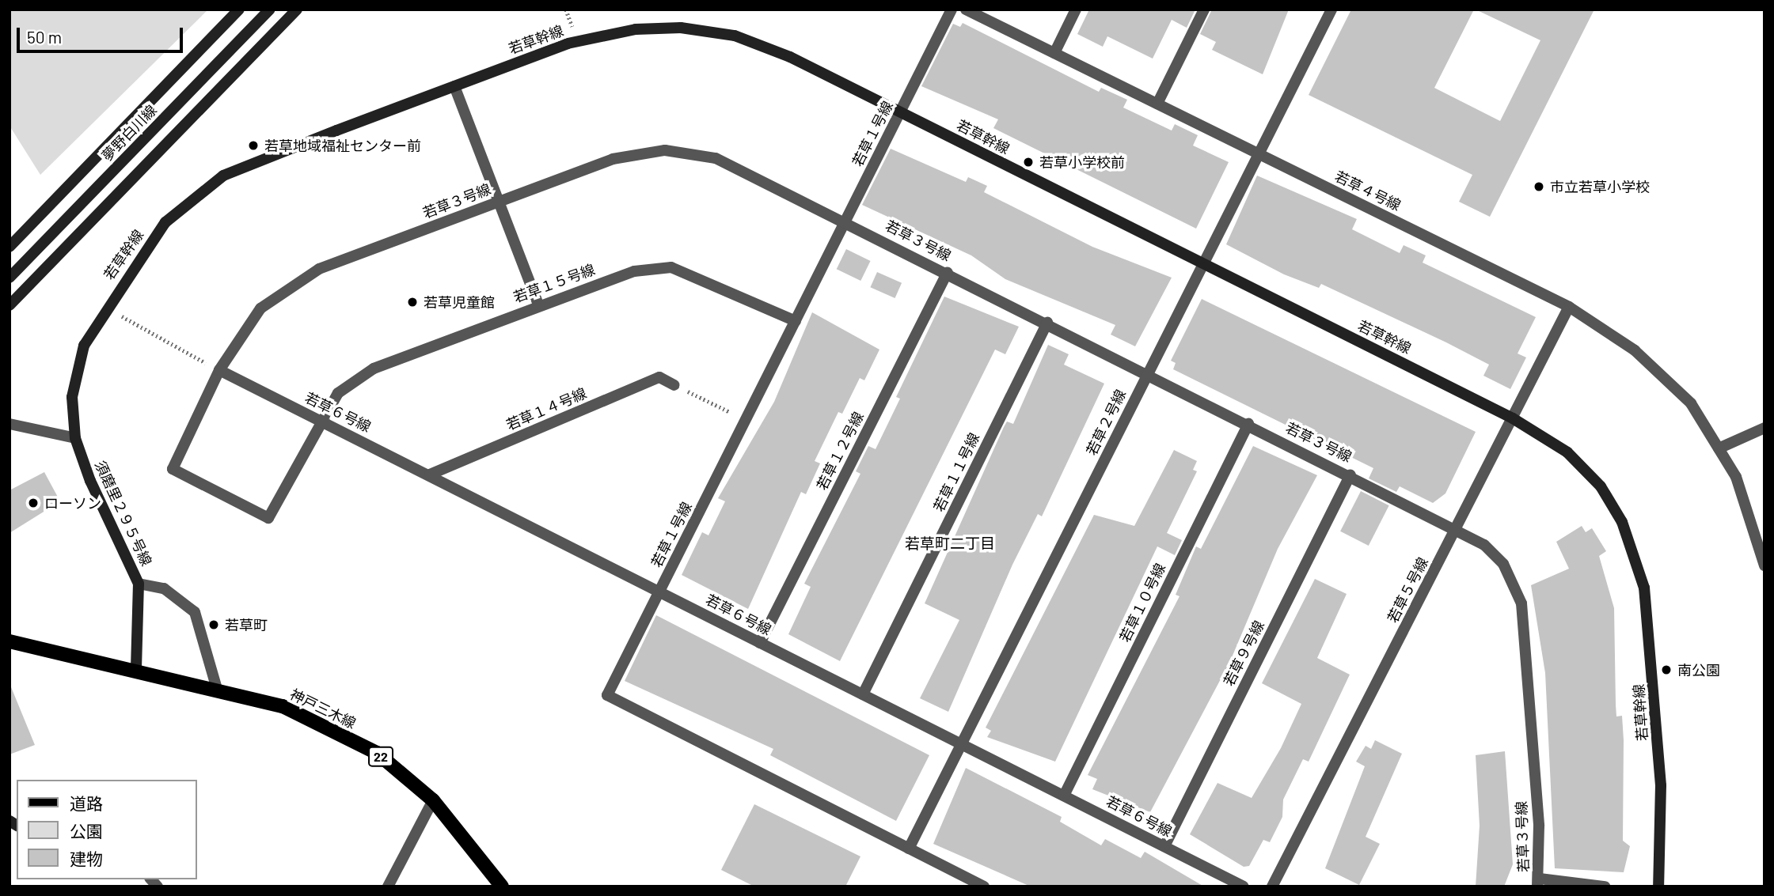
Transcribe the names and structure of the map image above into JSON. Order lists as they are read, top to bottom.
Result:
{
  "streets": {
    "main road": ["神戸三木線", "22"],
    "street": [
      "若草幹線",
      "夢野白川線",
      "若草１号線",
      "若草４号線",
      "若草３号線",
      "若草１５号線",
      "若草１４号線",
      "若草６号線",
      "若草２号線",
      "若草１２号線",
      "若草１１号線",
      "須磨里２９５号線",
      "若草５号線",
      "若草１０号線",
      "若草９号線"
    ]
  },
  "crossings": [
    ["若草幹線", "若草１号線"],
    ["若草幹線", "若草２号線"],
    ["若草幹線", "須磨里２９５号線"],
    ["若草幹線", "若草５号線"],
    ["若草１号線", "若草３号線"],
    ["若草１号線", "若草１５号線"],
    ["若草１号線", "若草６号線"],
    ["若草１号線", "若草２号線"],
    ["若草４号線", "若草２号線"],
    ["若草４号線", "若草５号線"],
    ["若草３号線", "若草１５号線"],
    ["若草３号線", "若草６号線"],
    ["若草３号線", "若草２号線"],
    ["若草３号線", "若草１２号線"],
    ["若草３号線", "若草１１号線"],
    ["若草３号線", "若草５号線"],
    ["若草３号線", "若草１０号線"],
    ["若草３号線", "若草９号線"],
    ["若草１５号線", "若草６号線"],
    ["若草１４号線", "若草６号線"],
    ["若草６号線", "若草２号線"],
    ["若草６号線", "若草１２号線"],
    ["若草６号線", "若草１１号線"],
    ["若草６号線", "若草１０号線"],
    ["若草６号線", "若草９号線"],
    ["須磨里２９５号線", "神戸三木線"]
  ],
  "districts": ["若草町二丁目"],
  "places": [
    "若草地域福祉センター前",
    "若草小学校前",
    "市立若草小学校",
    "若草児童館",
    "ローソン",
    "若草町",
    "南公園"
  ],
  "legend": ["道路", "公園", "建物"],
  "scale_bar": "50 m"
}
